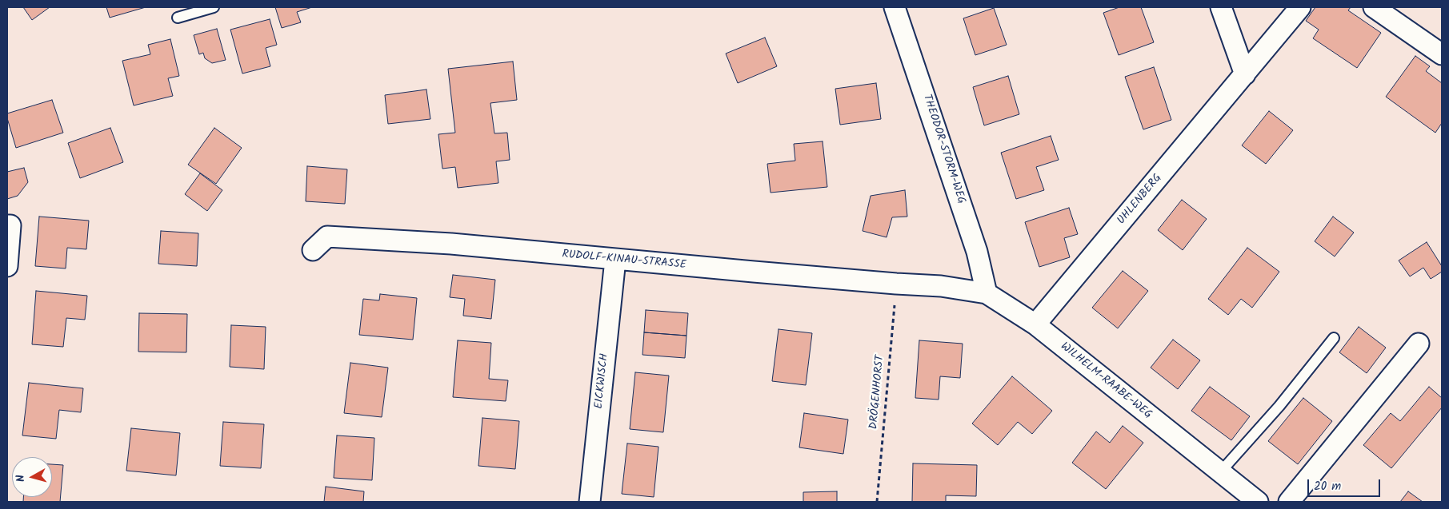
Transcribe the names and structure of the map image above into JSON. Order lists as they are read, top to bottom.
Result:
{
  "streets": {
    "street": [
      "THEODOR-STORM-WEG",
      "UHLENBERG",
      "RUDOLF-KINAU-STRASSE",
      "EICKWISCH",
      "WILHELM-RAABE-WEG"
    ],
    "path": ["DRÖGENHORST"]
  },
  "crossings": [
    ["THEODOR-STORM-WEG", "WILHELM-RAABE-WEG"],
    ["UHLENBERG", "WILHELM-RAABE-WEG"],
    ["RUDOLF-KINAU-STRASSE", "EICKWISCH"],
    ["RUDOLF-KINAU-STRASSE", "WILHELM-RAABE-WEG"],
    ["RUDOLF-KINAU-STRASSE", "DRÖGENHORST"]
  ],
  "scale_bar": "20 m",
  "north": "left"
}
